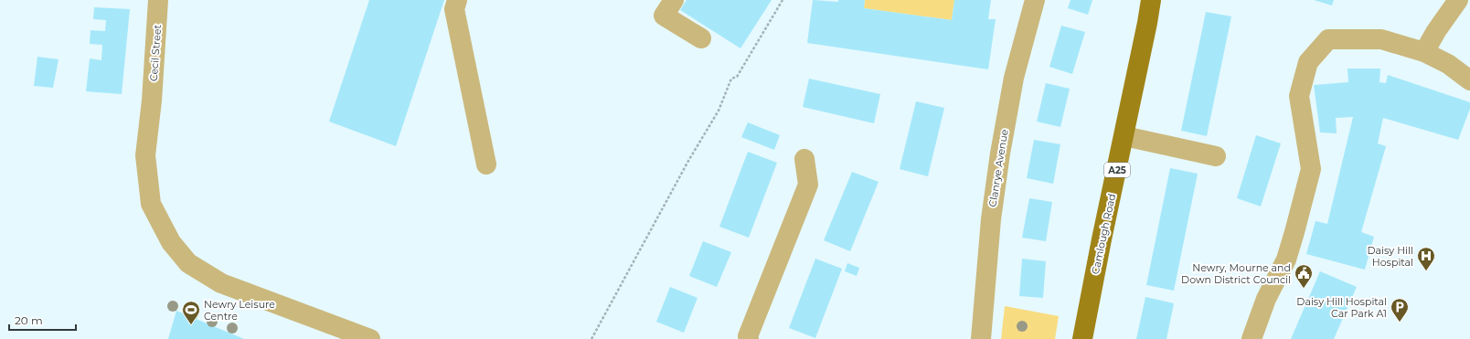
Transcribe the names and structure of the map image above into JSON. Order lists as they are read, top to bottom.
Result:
{
  "streets": {
    "main road": ["A25", "Camlough Road"],
    "street": ["Cecil Street", "Clanrye Avenue"]
  },
  "places": {
    "hospital": ["Daisy Hill Hospital"],
    "public building": ["Newry, Mourne and Down District Council"],
    "parking": ["Daisy Hill Hospital Car Park A1"],
    "sports": ["Newry Leisure Centre"]
  },
  "scale_bar": "20 m"
}
